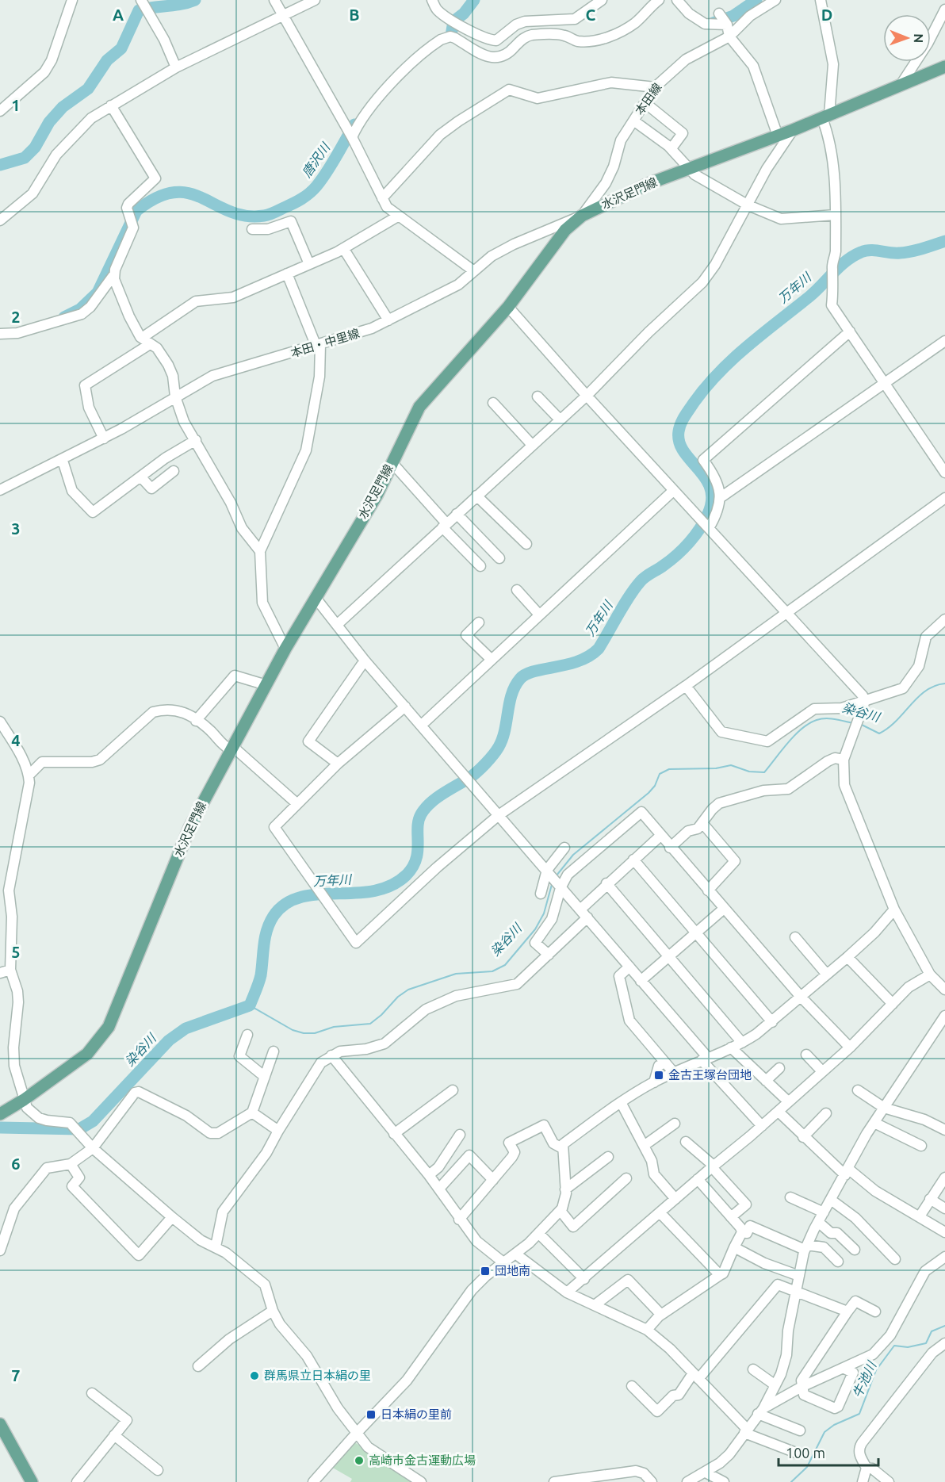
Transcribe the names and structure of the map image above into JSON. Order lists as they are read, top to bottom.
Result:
{
  "streets": {
    "main road": ["水沢足門線"],
    "street": ["本田線", "本田・中里線"]
  },
  "crossings": [
    ["本田線", "水沢足門線"],
    ["本田線", "本田・中里線"],
    ["水沢足門線", "本田・中里線"]
  ],
  "water": [
    "唐沢川",
    "万年川",
    "染谷川",
    "牛池川"
  ],
  "places": {
    "transit": ["金古王塚台団地", "団地南", "日本絹の里前"],
    "other": ["群馬県立日本絹の里", "高崎市金古運動広場"]
  },
  "scale_bar": "100 m",
  "north": "right",
  "grid": {
    "columns": [
      "A",
      "B",
      "C",
      "D"
    ],
    "rows": [
      "1",
      "2",
      "3",
      "4",
      "5",
      "6",
      "7"
    ]
  }
}
